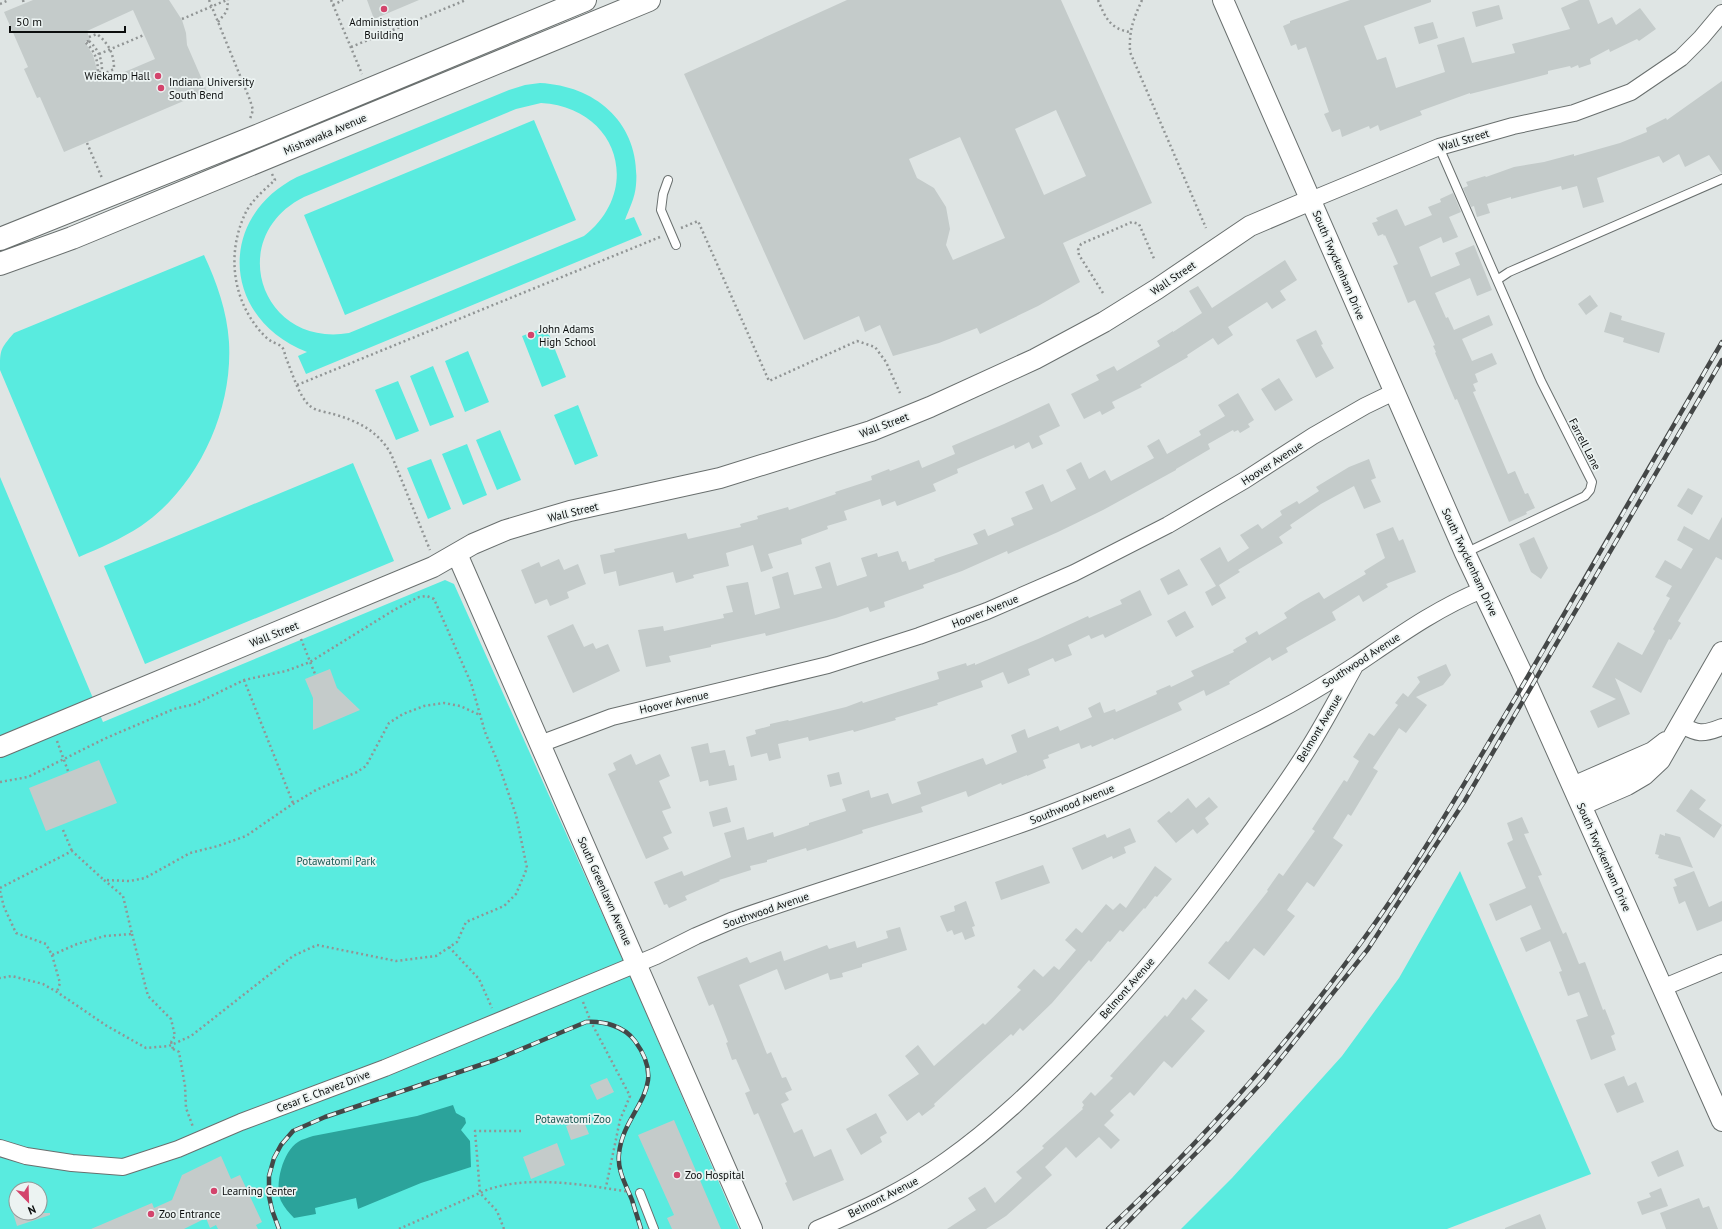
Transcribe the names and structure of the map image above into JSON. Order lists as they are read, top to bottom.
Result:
{
  "streets": {
    "main road": ["Mishawaka Avenue"],
    "street": [
      "Wall Street",
      "South Twyckenham Drive",
      "Hoover Avenue",
      "Southwood Avenue",
      "Belmont Avenue",
      "South Greenlawn Avenue",
      "Cesar E. Chavez Drive"
    ],
    "lane": ["Farrell Lane"]
  },
  "crossings": [
    ["Wall Street", "South Twyckenham Drive"],
    ["Wall Street", "South Greenlawn Avenue"],
    ["South Twyckenham Drive", "Farrell Lane"],
    ["South Twyckenham Drive", "Hoover Avenue"],
    ["South Twyckenham Drive", "Southwood Avenue"],
    ["Hoover Avenue", "South Greenlawn Avenue"],
    ["Southwood Avenue", "Belmont Avenue"],
    ["Southwood Avenue", "South Greenlawn Avenue"],
    ["Southwood Avenue", "Cesar E. Chavez Drive"],
    ["South Greenlawn Avenue", "Cesar E. Chavez Drive"]
  ],
  "parks": ["Potawatomi Park", "Potawatomi Zoo"],
  "places": [
    "Administration Building",
    "Wiekamp Hall",
    "Indiana University South Bend",
    "John Adams High School",
    "Zoo Hospital",
    "Learning Center",
    "Zoo Entrance"
  ],
  "scale_bar": "50 m",
  "north": "bottom right"
}
